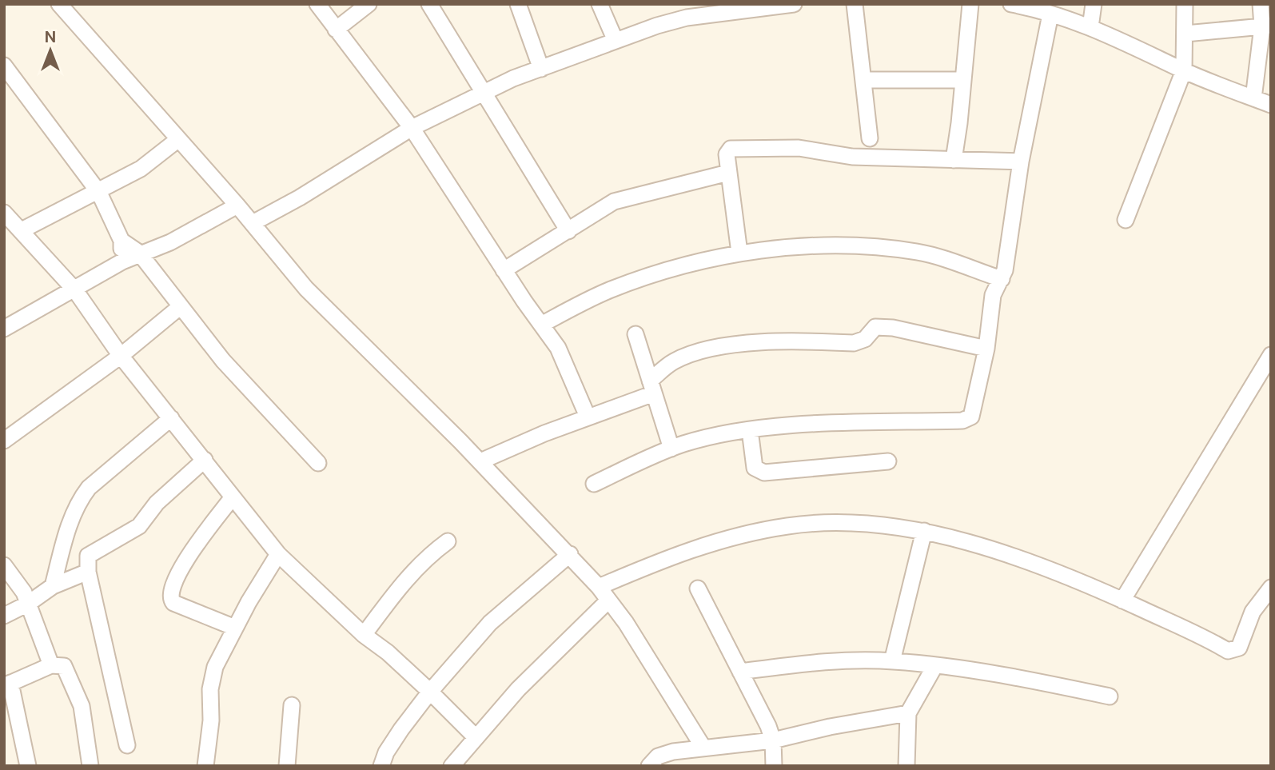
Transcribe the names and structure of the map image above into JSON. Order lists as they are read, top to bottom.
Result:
{
  "north": "top"
}
